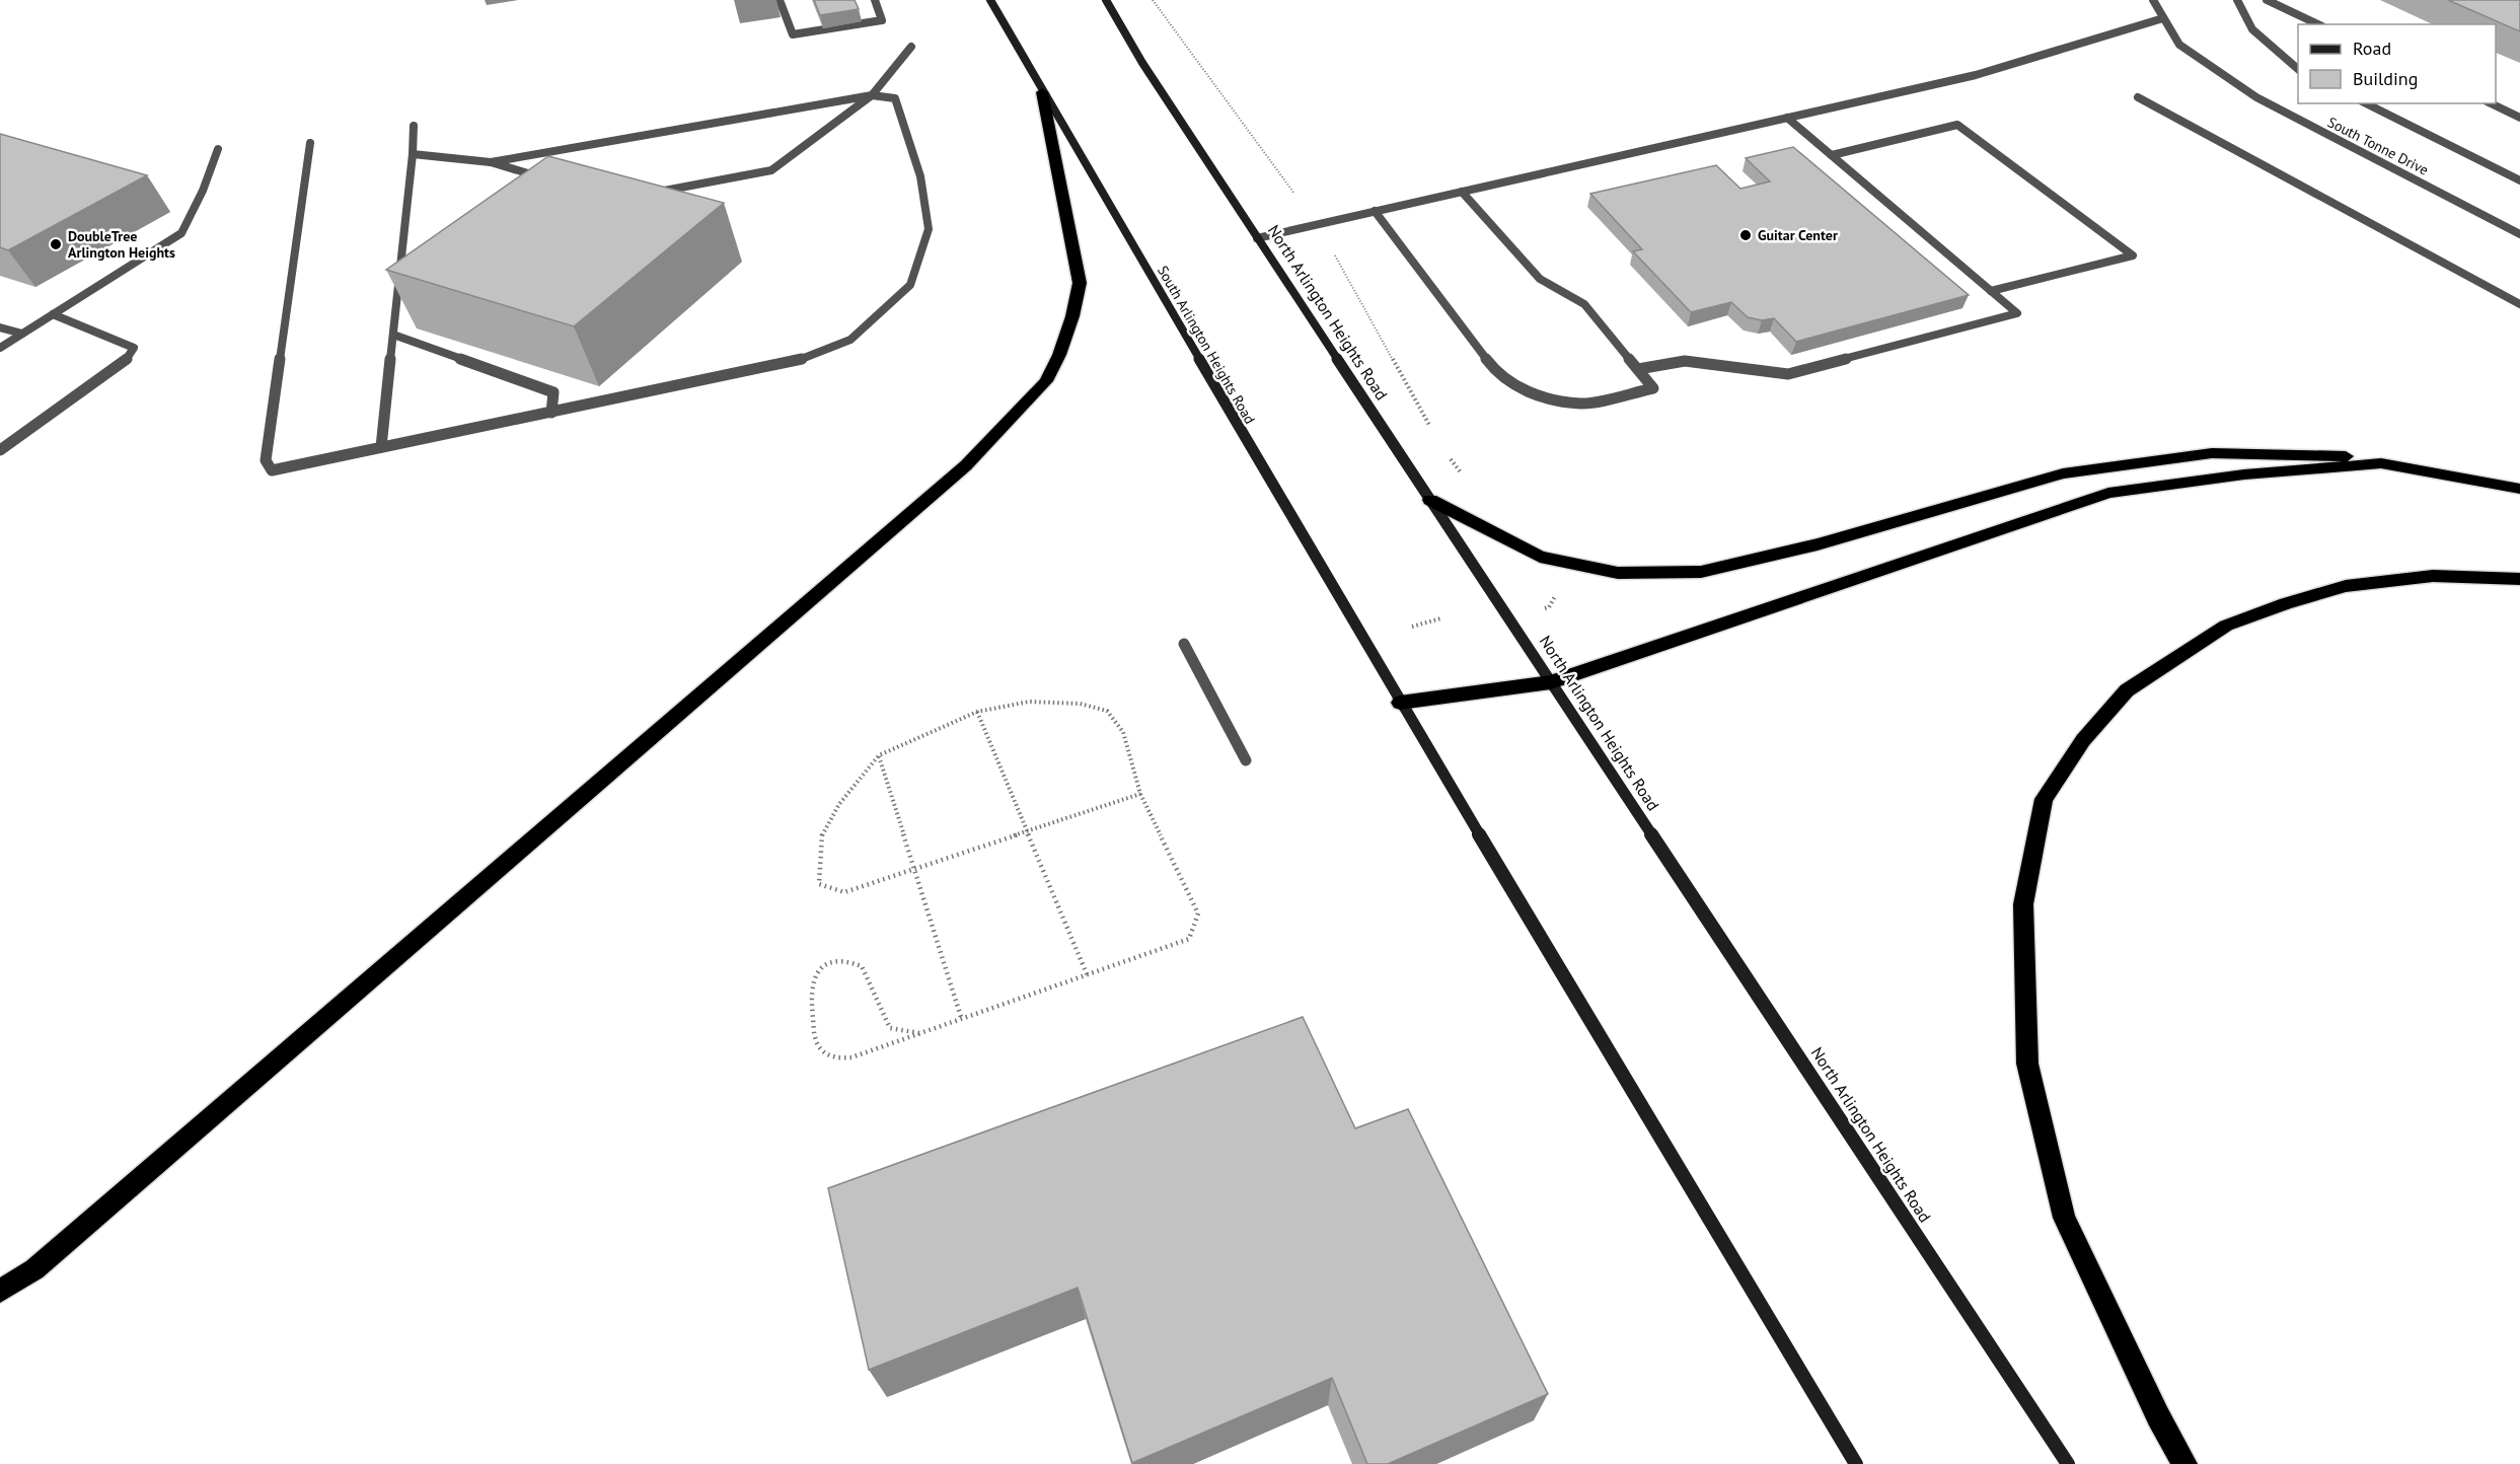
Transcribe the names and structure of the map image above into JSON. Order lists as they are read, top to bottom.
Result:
{
  "streets": {
    "main road": ["North Arlington Heights Road", "South Arlington Heights Road"],
    "street": ["South Tonne Drive"]
  },
  "places": ["Guitar Center", "DoubleTree Arlington Heights"],
  "legend": ["Road", "Building"]
}
